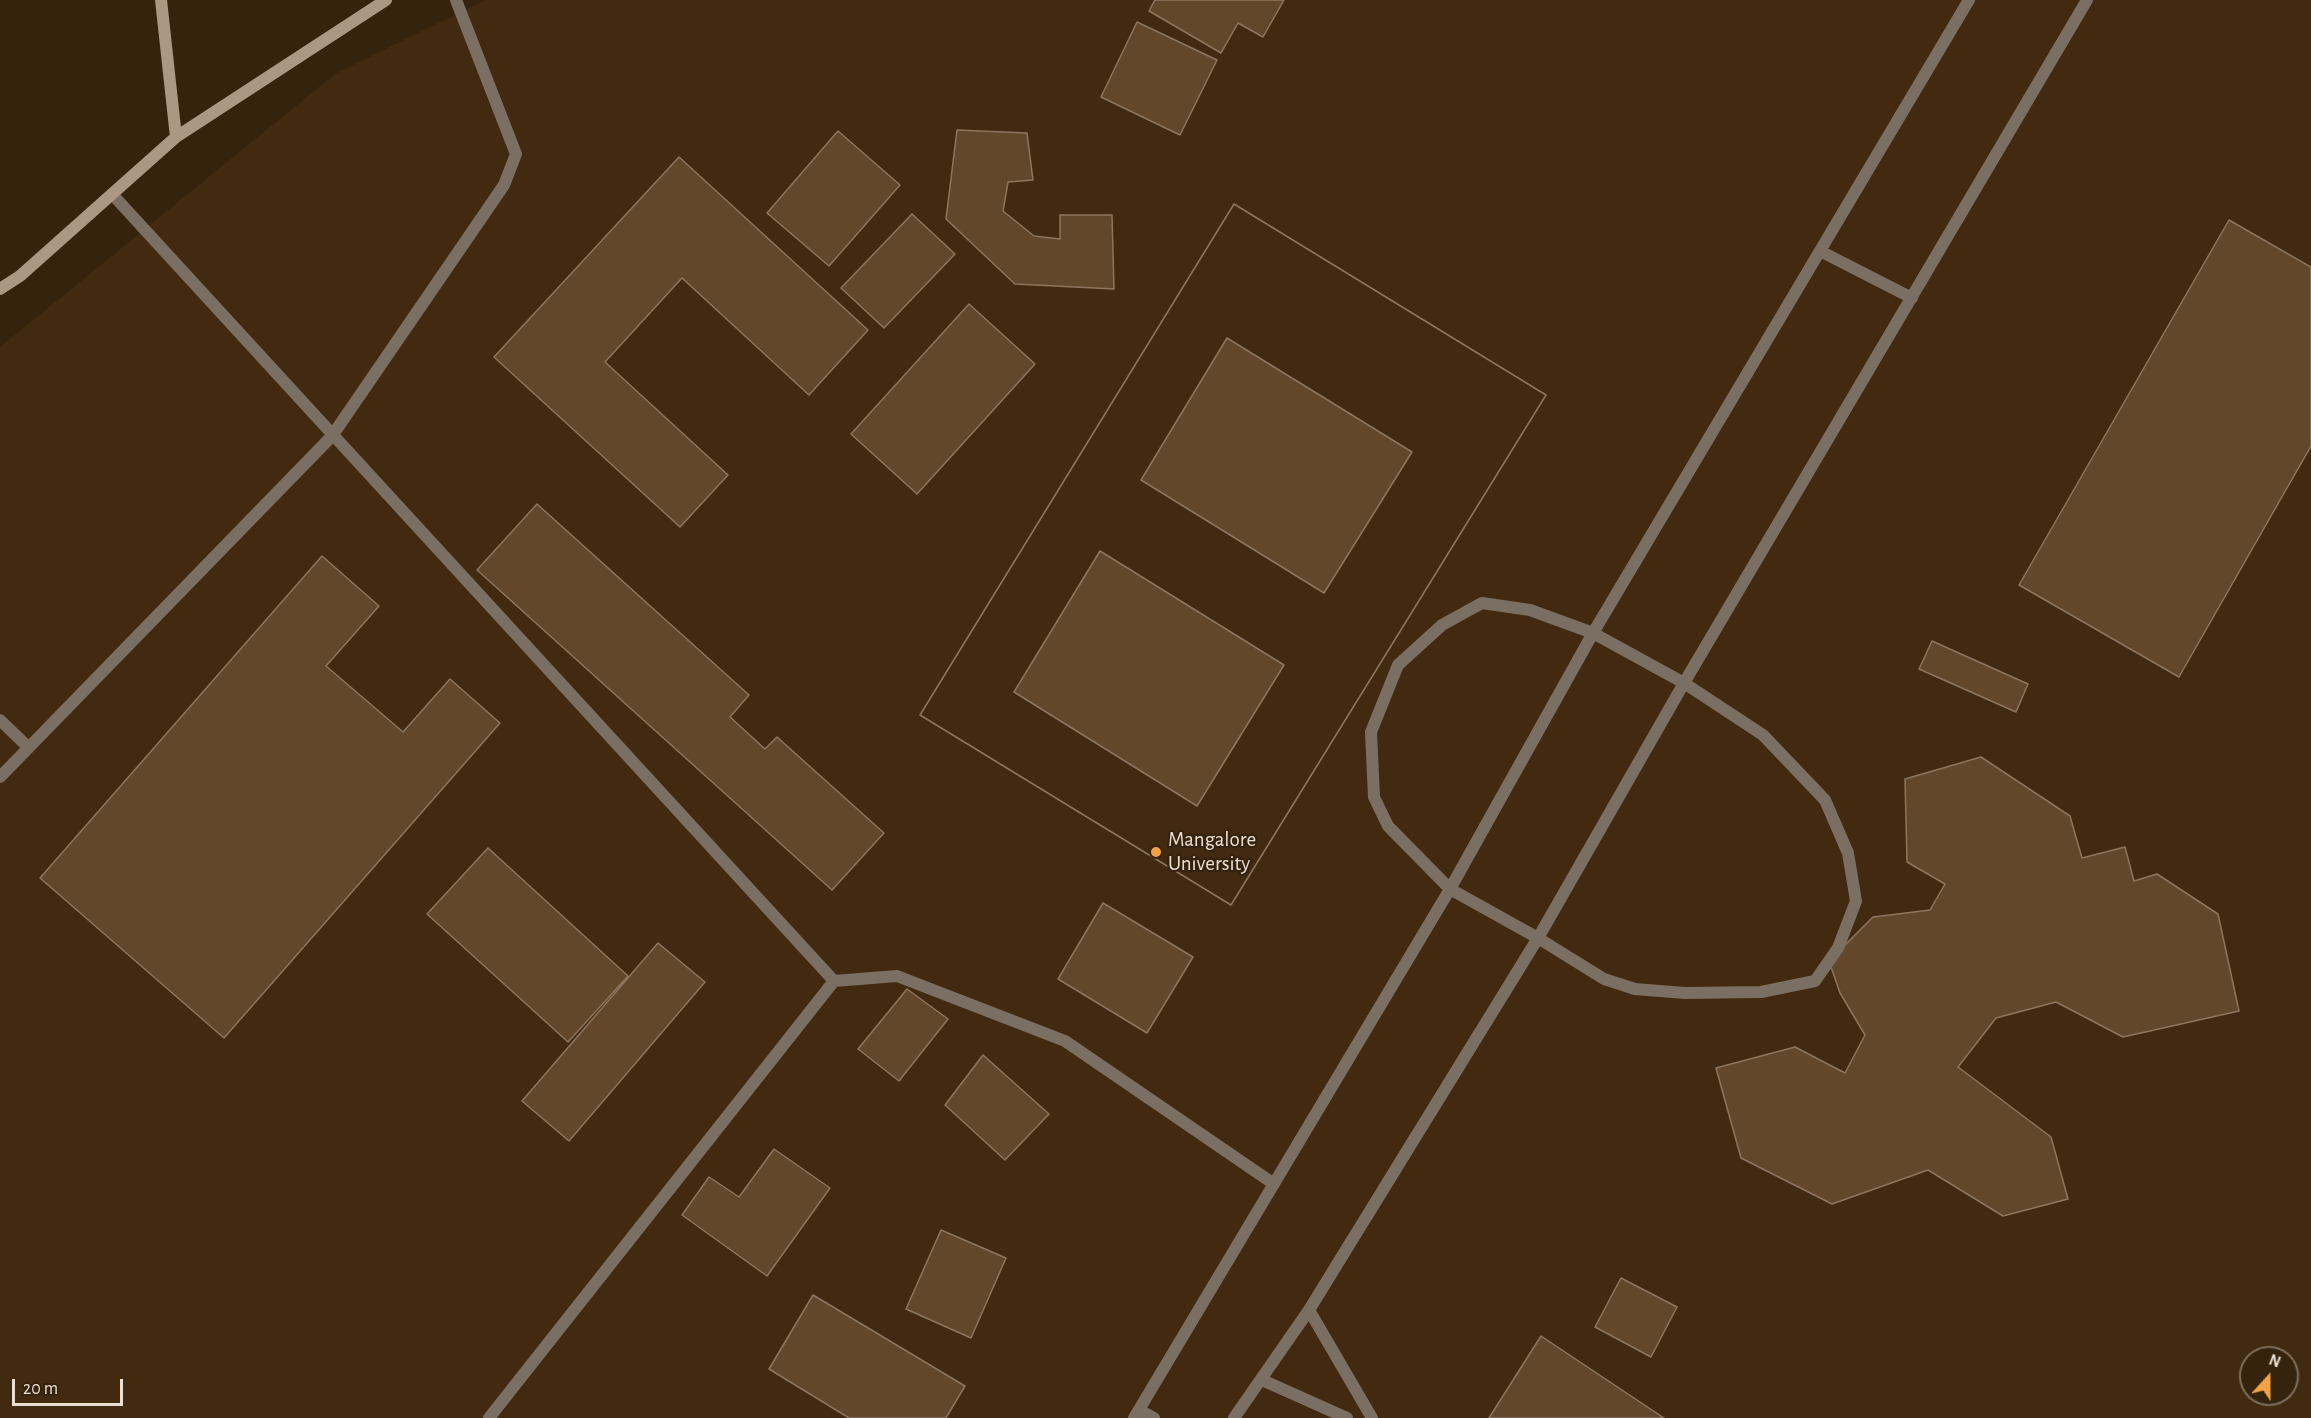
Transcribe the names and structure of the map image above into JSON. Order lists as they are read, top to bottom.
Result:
{
  "places": ["Mangalore University"],
  "scale_bar": "20 m",
  "north": "top"
}
